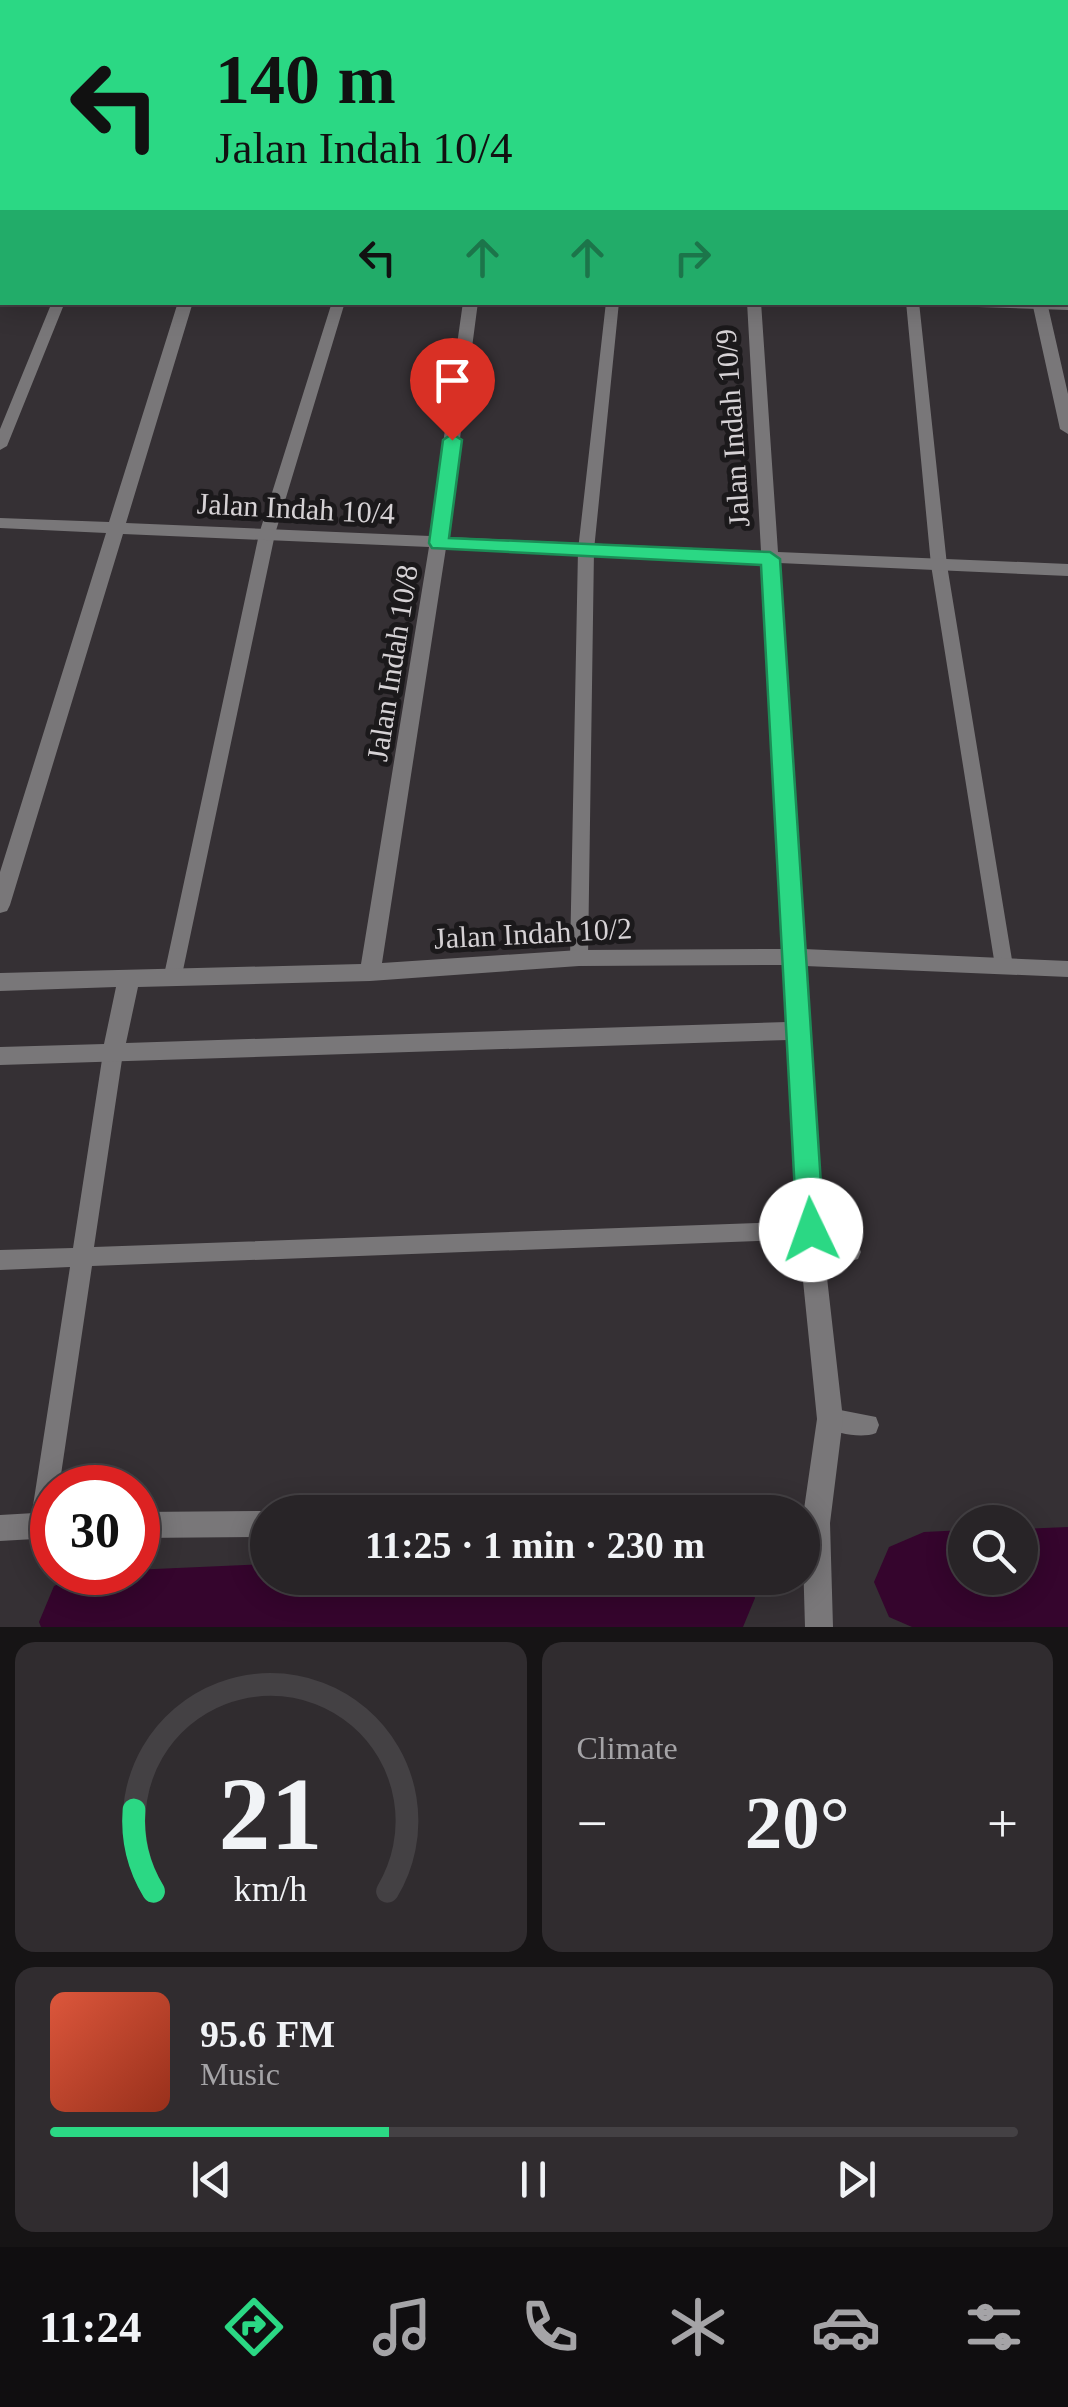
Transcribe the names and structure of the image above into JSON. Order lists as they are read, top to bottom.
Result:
{
  "streets": {
    "street": [
      "Jalan Indah 10/9",
      "Jalan Indah 10/4",
      "Jalan Indah 10/8",
      "Jalan Indah 10/2"
    ]
  },
  "crossings": [
    ["Jalan Indah 10/9", "Jalan Indah 10/4"],
    ["Jalan Indah 10/9", "Jalan Indah 10/2"],
    ["Jalan Indah 10/4", "Jalan Indah 10/8"],
    ["Jalan Indah 10/8", "Jalan Indah 10/2"]
  ],
  "page": {
    "turn": ["140 m", "Jalan Indah 10/4"],
    "limit": "30",
    "trip": "11:25 · 1 min · 230 m",
    "tile": "Climate",
    "heat": ["−", "20°", "+"],
    "song": ["95.6 FM", "Music"],
    "tabs": "11:24",
    "gauge": ["21", "km/h"]
  }
}
